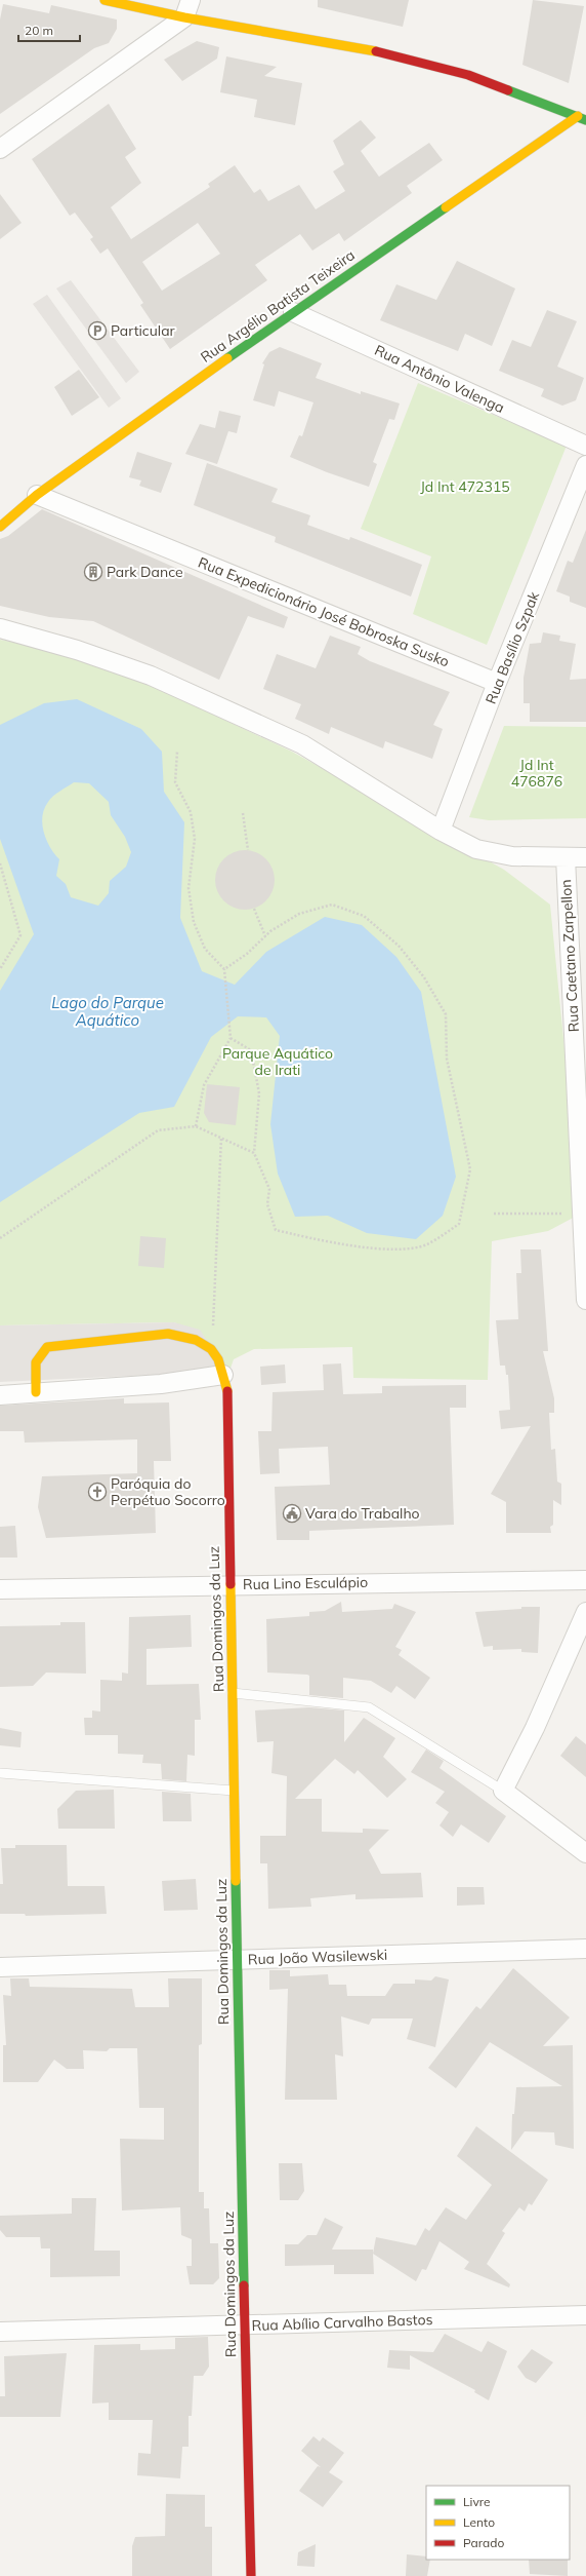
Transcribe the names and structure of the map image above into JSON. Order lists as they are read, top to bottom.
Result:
{
  "streets": {
    "street": [
      "Rua Argélio Batista Teixeira",
      "Rua Antônio Valenga",
      "Rua Expedicionário José Bobroska Susko",
      "Rua Basílio Szpak",
      "Rua Caetano Zarpellon",
      "Rua Lino Esculápio",
      "Rua Domingos da Luz",
      "Rua João Wasilewski",
      "Rua Abílio Carvalho Bastos"
    ]
  },
  "crossings": [
    ["Rua Argélio Batista Teixeira", "Rua Antônio Valenga"],
    ["Rua Argélio Batista Teixeira", "Rua Expedicionário José Bobroska Susko"],
    ["Rua Expedicionário José Bobroska Susko", "Rua Basílio Szpak"],
    ["Rua Lino Esculápio", "Rua Domingos da Luz"],
    ["Rua Domingos da Luz", "Rua João Wasilewski"],
    ["Rua Domingos da Luz", "Rua Abílio Carvalho Bastos"]
  ],
  "water": ["Lago do Parque Aquático"],
  "parks": ["Jd Int 472315", "Jd Int 476876", "Parque Aquático de Irati"],
  "places": {
    "parking": ["Particular"],
    "building": ["Park Dance"],
    "church": ["Paróquia do Perpétuo Socorro"],
    "public building": ["Vara do Trabalho"]
  },
  "legend": ["Livre", "Lento", "Parado"],
  "scale_bar": "20 m"
}
